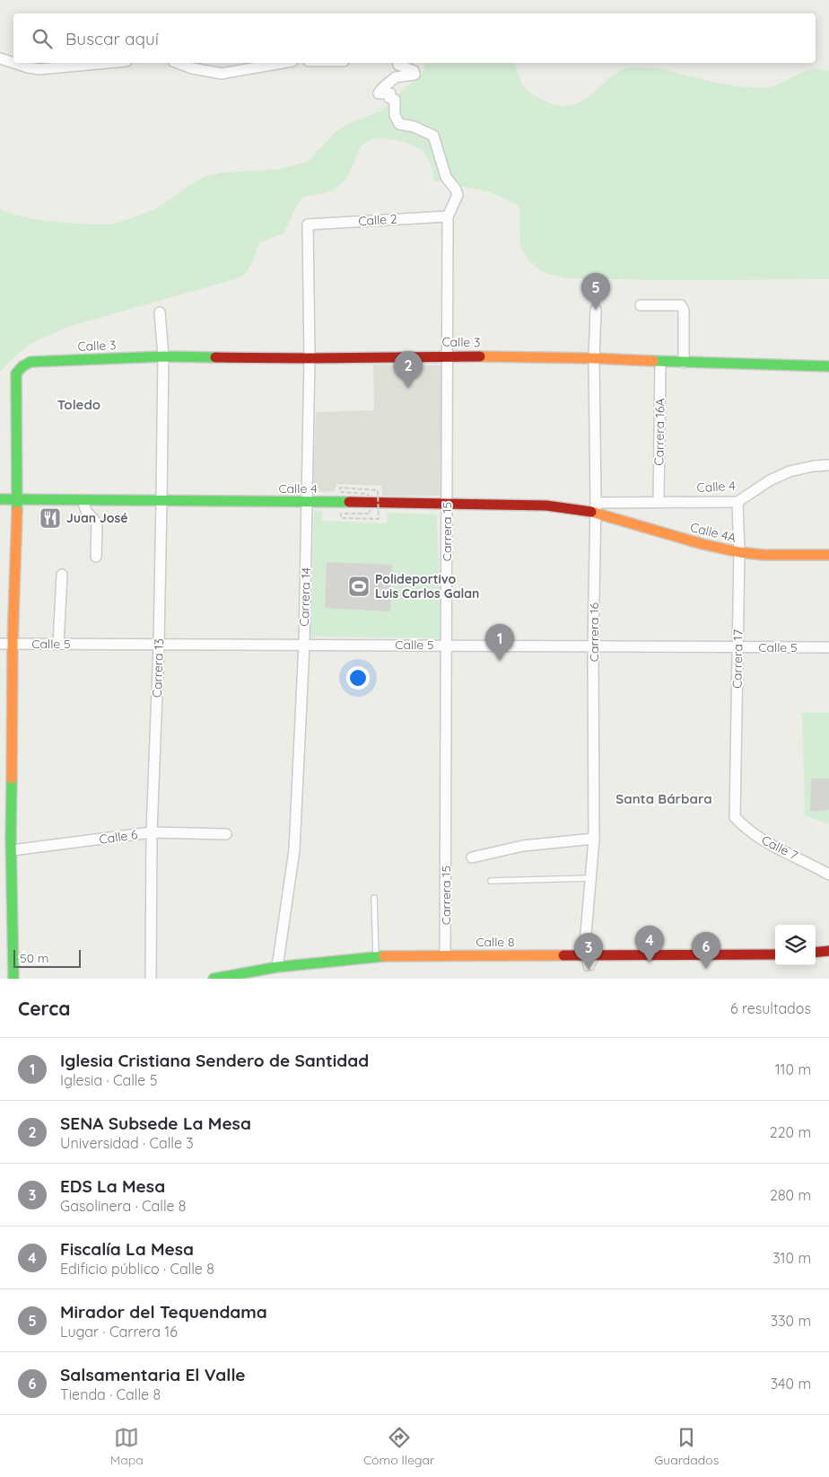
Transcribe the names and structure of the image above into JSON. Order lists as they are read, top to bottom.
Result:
{
  "streets": {
    "street": [
      "Calle 2",
      "Calle 3",
      "Carrera 16A",
      "Calle 4",
      "Carrera 15",
      "Calle 4A",
      "Carrera 14",
      "Carrera 16",
      "Calle 5",
      "Carrera 17",
      "Carrera 13",
      "Calle 6",
      "Calle 7",
      "Calle 8"
    ]
  },
  "crossings": [
    ["Calle 2", "Carrera 15"],
    ["Calle 2", "Carrera 14"],
    ["Calle 3", "Carrera 16A"],
    ["Calle 3", "Calle 4"],
    ["Calle 3", "Carrera 15"],
    ["Calle 3", "Carrera 14"],
    ["Calle 3", "Carrera 16"],
    ["Calle 3", "Carrera 13"],
    ["Carrera 16A", "Calle 4"],
    ["Calle 4", "Carrera 15"],
    ["Calle 4", "Calle 4A"],
    ["Calle 4", "Carrera 14"],
    ["Calle 4", "Carrera 16"],
    ["Calle 4", "Carrera 17"],
    ["Calle 4", "Carrera 13"],
    ["Carrera 15", "Calle 5"],
    ["Carrera 15", "Calle 8"],
    ["Calle 4A", "Carrera 16"],
    ["Calle 4A", "Carrera 17"],
    ["Carrera 14", "Calle 5"],
    ["Carrera 14", "Calle 8"],
    ["Carrera 16", "Calle 5"],
    ["Carrera 16", "Calle 8"],
    ["Calle 5", "Carrera 17"],
    ["Calle 5", "Carrera 13"],
    ["Carrera 17", "Calle 7"],
    ["Carrera 13", "Calle 6"]
  ],
  "districts": ["Toledo", "Santa Bárbara"],
  "places": {
    "restaurant": ["Juan José"],
    "sports": ["Polideportivo Luis Carlos Galan"]
  },
  "scale_bar": "50 m",
  "page": {
    "search": "Buscar aquí",
    "pins": [
      "5",
      "2",
      "1",
      "4",
      "6",
      "3"
    ],
    "scale": "50 m",
    "heading": ["Cerca", "6 resultados"],
    "list": [
      {
        "mark": "1",
        "name": "Iglesia Cristiana Sendero de Santidad",
        "note": "Iglesia · Calle 5",
        "value": "110 m"
      },
      {
        "mark": "2",
        "name": "SENA Subsede La Mesa",
        "note": "Universidad · Calle 3",
        "value": "220 m"
      },
      {
        "mark": "3",
        "name": "EDS La Mesa",
        "note": "Gasolinera · Calle 8",
        "value": "280 m"
      },
      {
        "mark": "4",
        "name": "Fiscalía La Mesa",
        "note": "Edificio público · Calle 8",
        "value": "310 m"
      },
      {
        "mark": "5",
        "name": "Mirador del Tequendama",
        "note": "Lugar · Carrera 16",
        "value": "330 m"
      },
      {
        "mark": "6",
        "name": "Salsamentaria El Valle",
        "note": "Tienda · Calle 8",
        "value": "340 m"
      }
    ],
    "nav": ["Mapa", "Cómo llegar", "Guardados"]
  }
}
